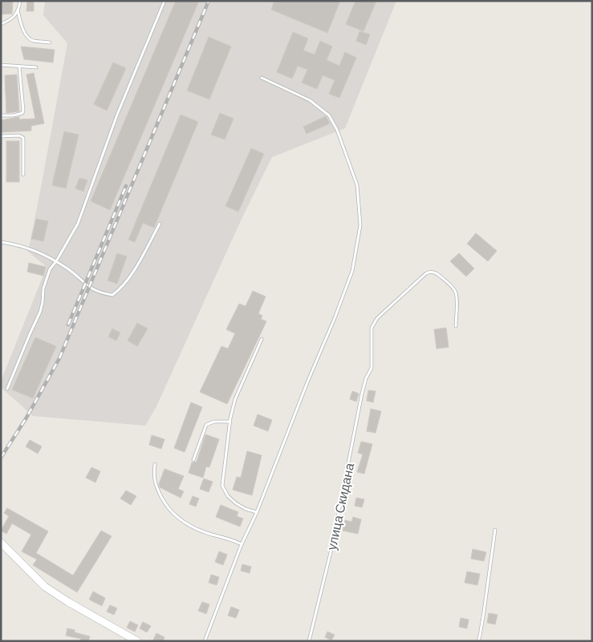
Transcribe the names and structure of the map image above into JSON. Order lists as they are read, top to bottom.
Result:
{
  "streets": {
    "lane": ["улица Скидана"]
  }
}
